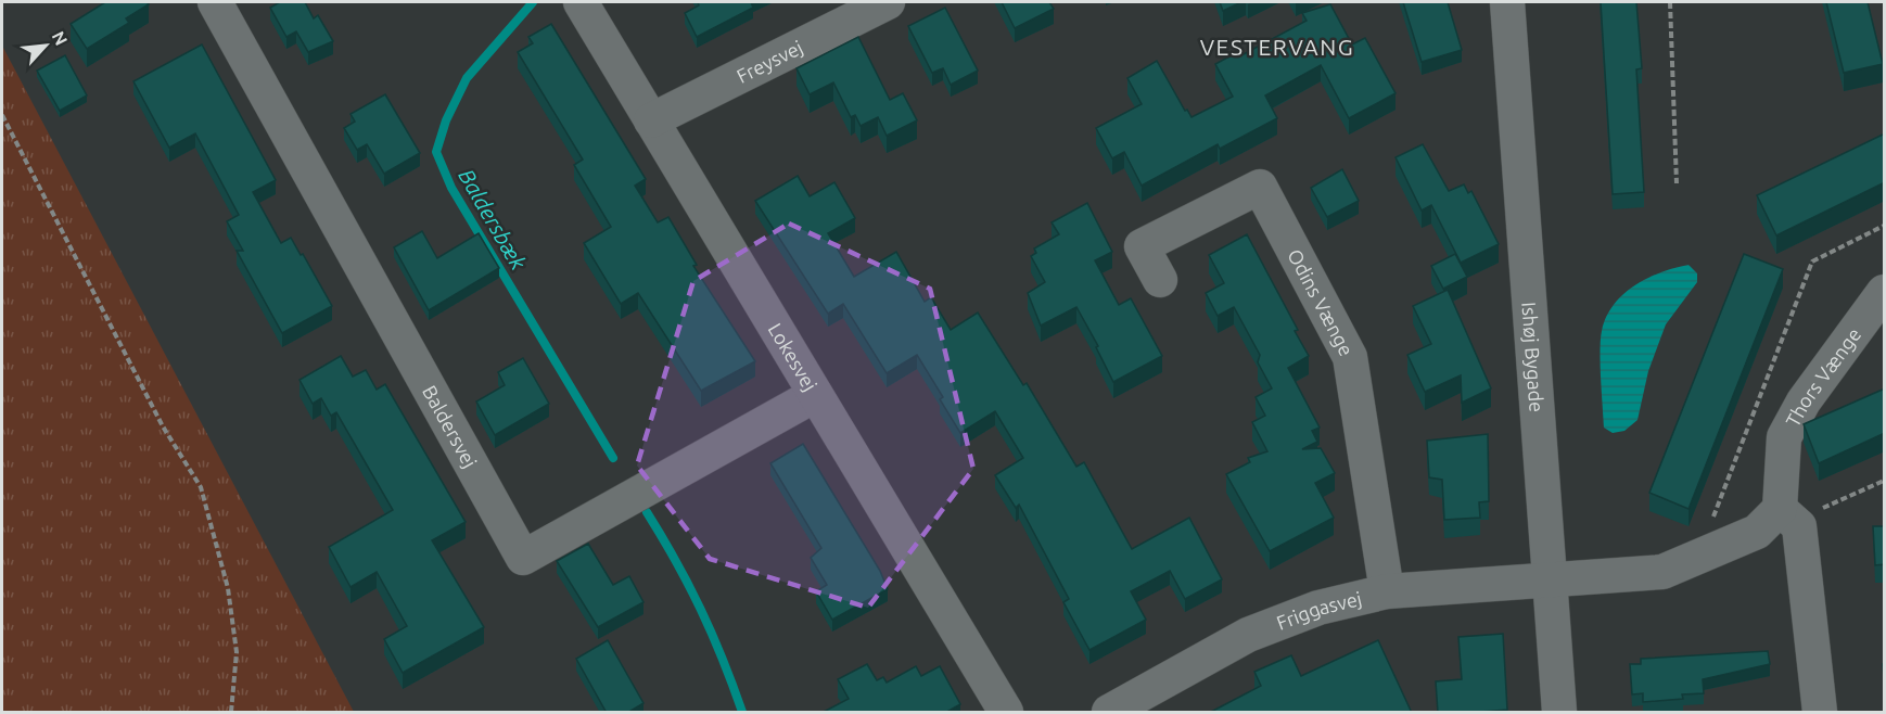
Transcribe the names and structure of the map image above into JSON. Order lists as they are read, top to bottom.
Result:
{
  "streets": {
    "street": [
      "Freysvej",
      "Odins Vænge",
      "Ishøj Bygade",
      "Lokesvej",
      "Thors Vænge",
      "Baldersvej",
      "Friggasvej"
    ]
  },
  "crossings": [
    ["Freysvej", "Lokesvej"],
    ["Odins Vænge", "Friggasvej"],
    ["Ishøj Bygade", "Friggasvej"],
    ["Lokesvej", "Baldersvej"]
  ],
  "districts": ["VESTERVANG"],
  "water": ["Baldersbæk"],
  "north": "top right"
}
